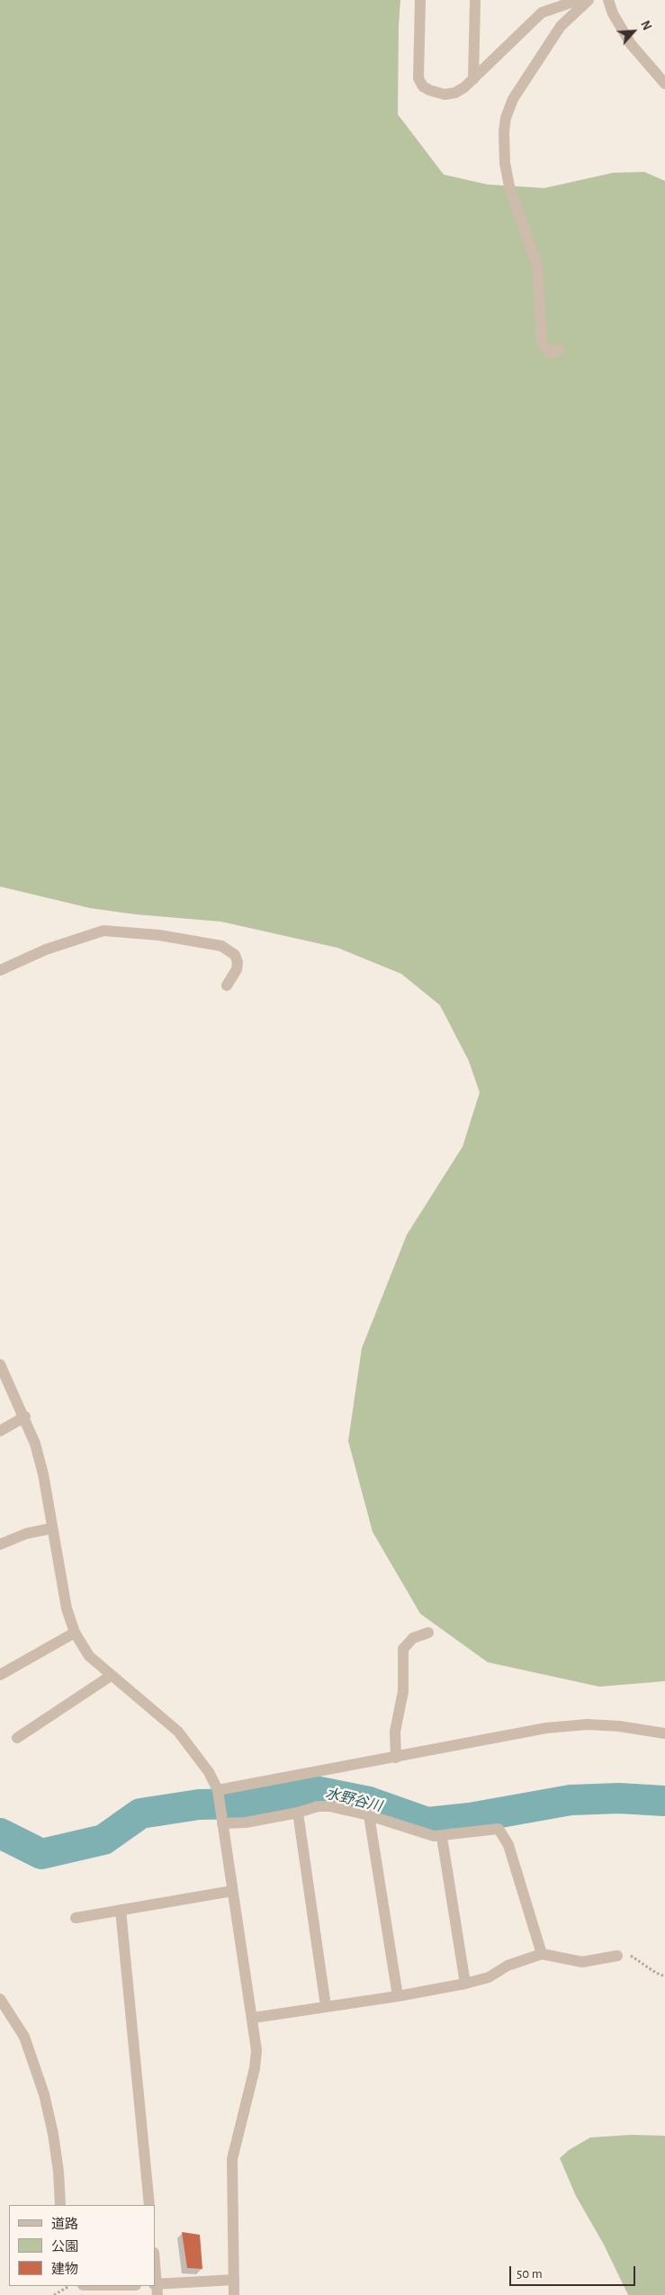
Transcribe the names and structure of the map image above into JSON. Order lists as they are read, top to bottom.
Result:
{
  "water": ["水野谷川"],
  "legend": ["道路", "公園", "建物"],
  "scale_bar": "50 m",
  "north": "top right"
}
